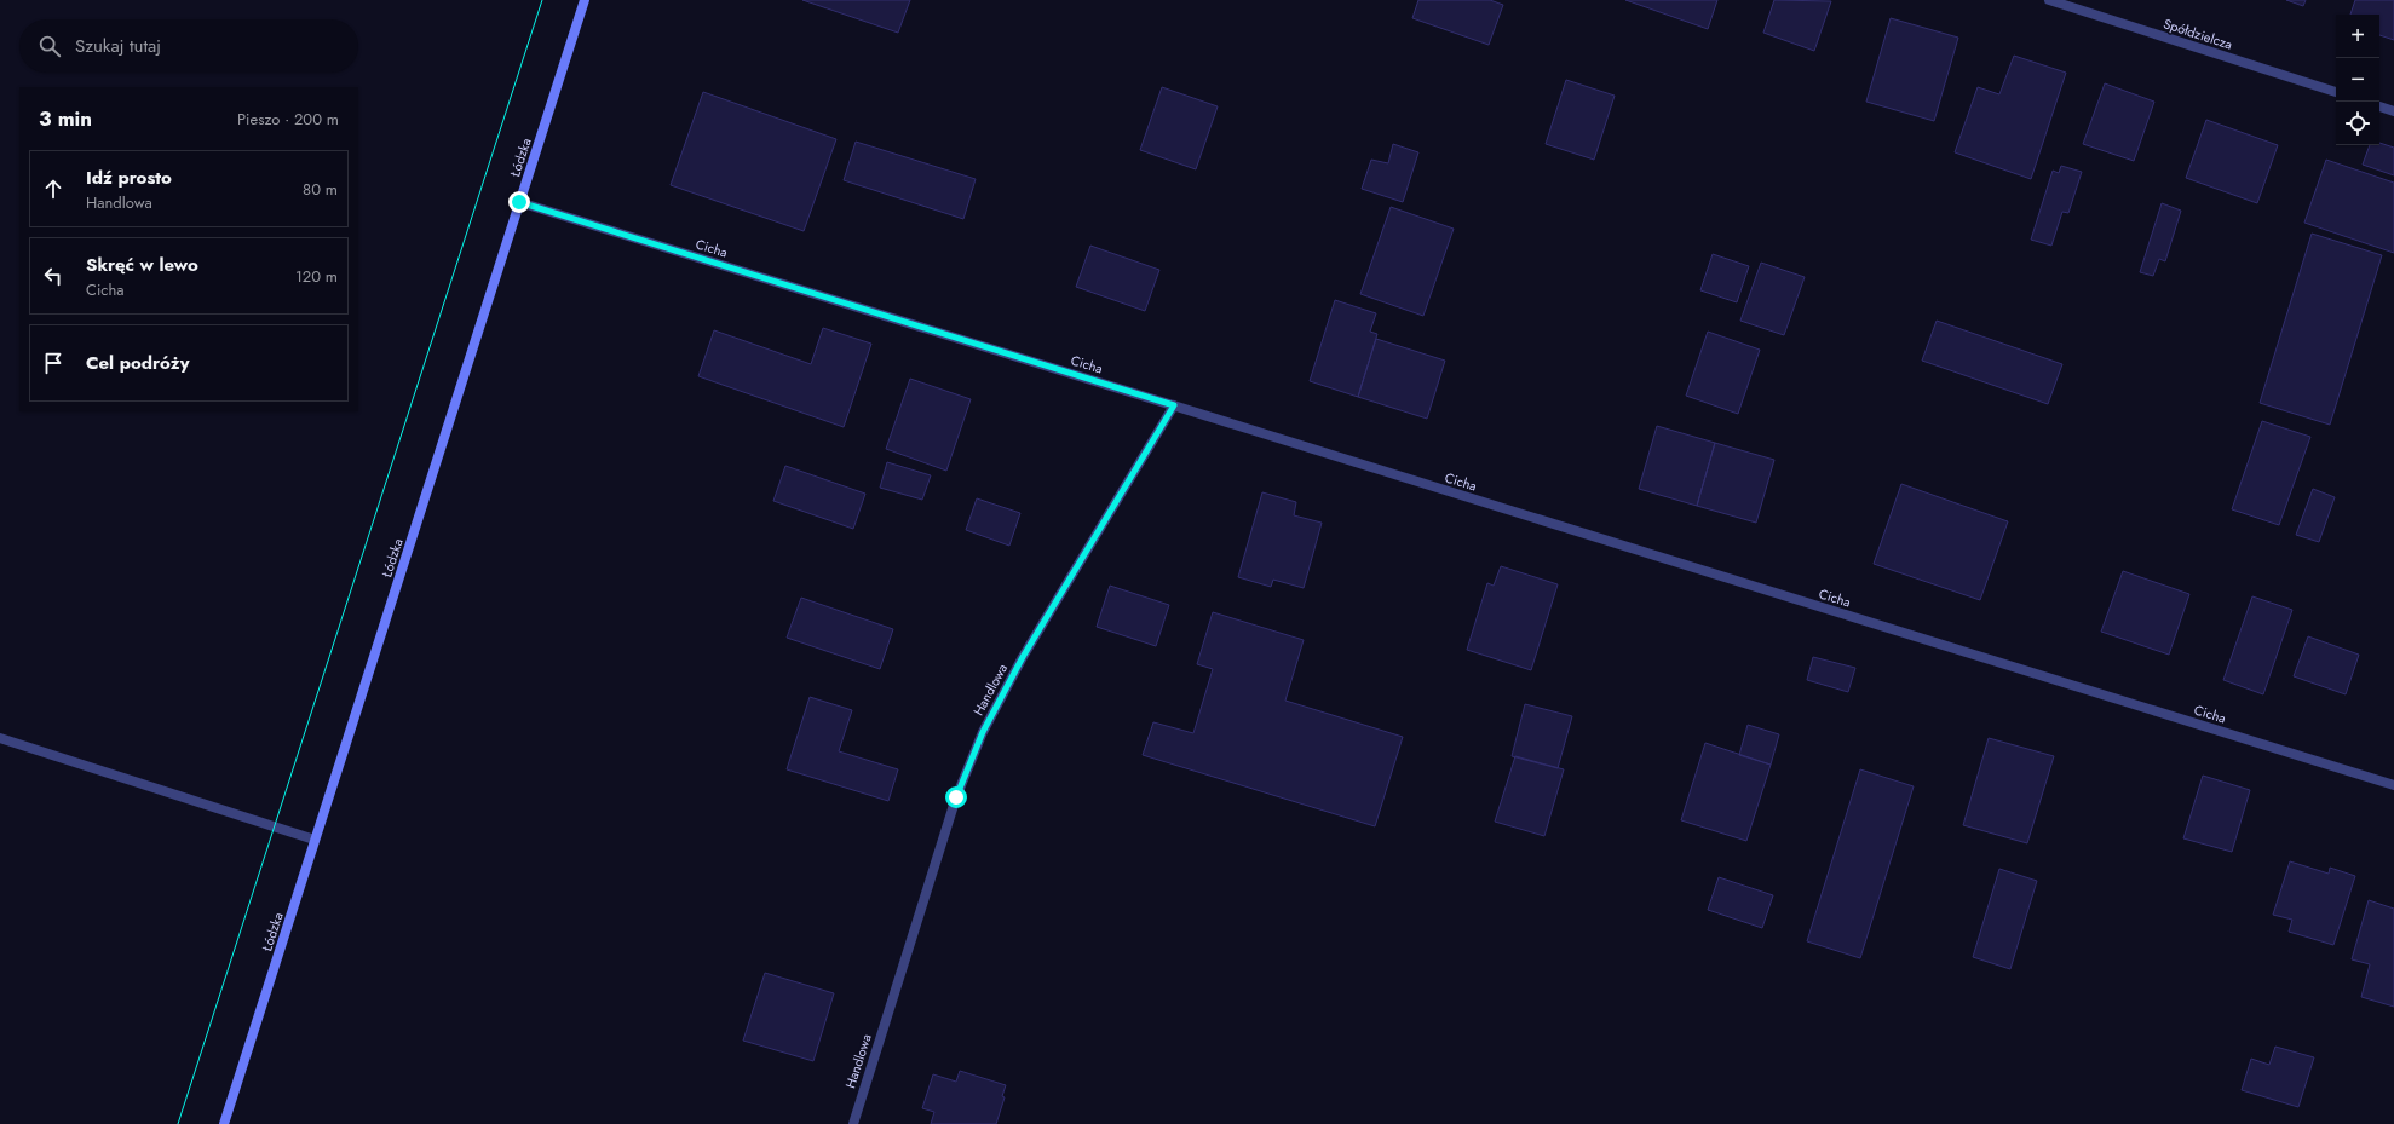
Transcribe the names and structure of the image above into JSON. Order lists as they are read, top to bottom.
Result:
{
  "streets": {
    "main road": ["Łódzka"],
    "street": ["Spółdzielcza", "Cicha", "Handlowa"]
  },
  "crossings": [
    ["Łódzka", "Cicha"],
    ["Cicha", "Handlowa"]
  ],
  "page": {
    "map_buttons": ["+", "−"],
    "search": "Szukaj tutaj",
    "heading": ["3 min", "Pieszo · 200 m"],
    "list": [
      ["Idź prosto", "Handlowa", "80 m"],
      ["Skręć w lewo", "Cicha", "120 m"],
      "Cel podróży"
    ]
  }
}
